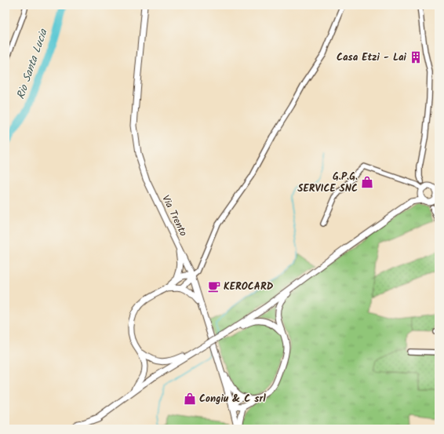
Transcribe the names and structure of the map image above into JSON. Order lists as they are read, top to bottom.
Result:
{
  "streets": {
    "street": ["Via Trento"]
  },
  "water": ["Rio Santa Lucia"],
  "places": {
    "building": ["Casa Etzi - Lai"],
    "shop": ["G.P.G. SERVICE SNC", "Congiu & C srl"],
    "cafe": ["KEROCARD"]
  }
}
